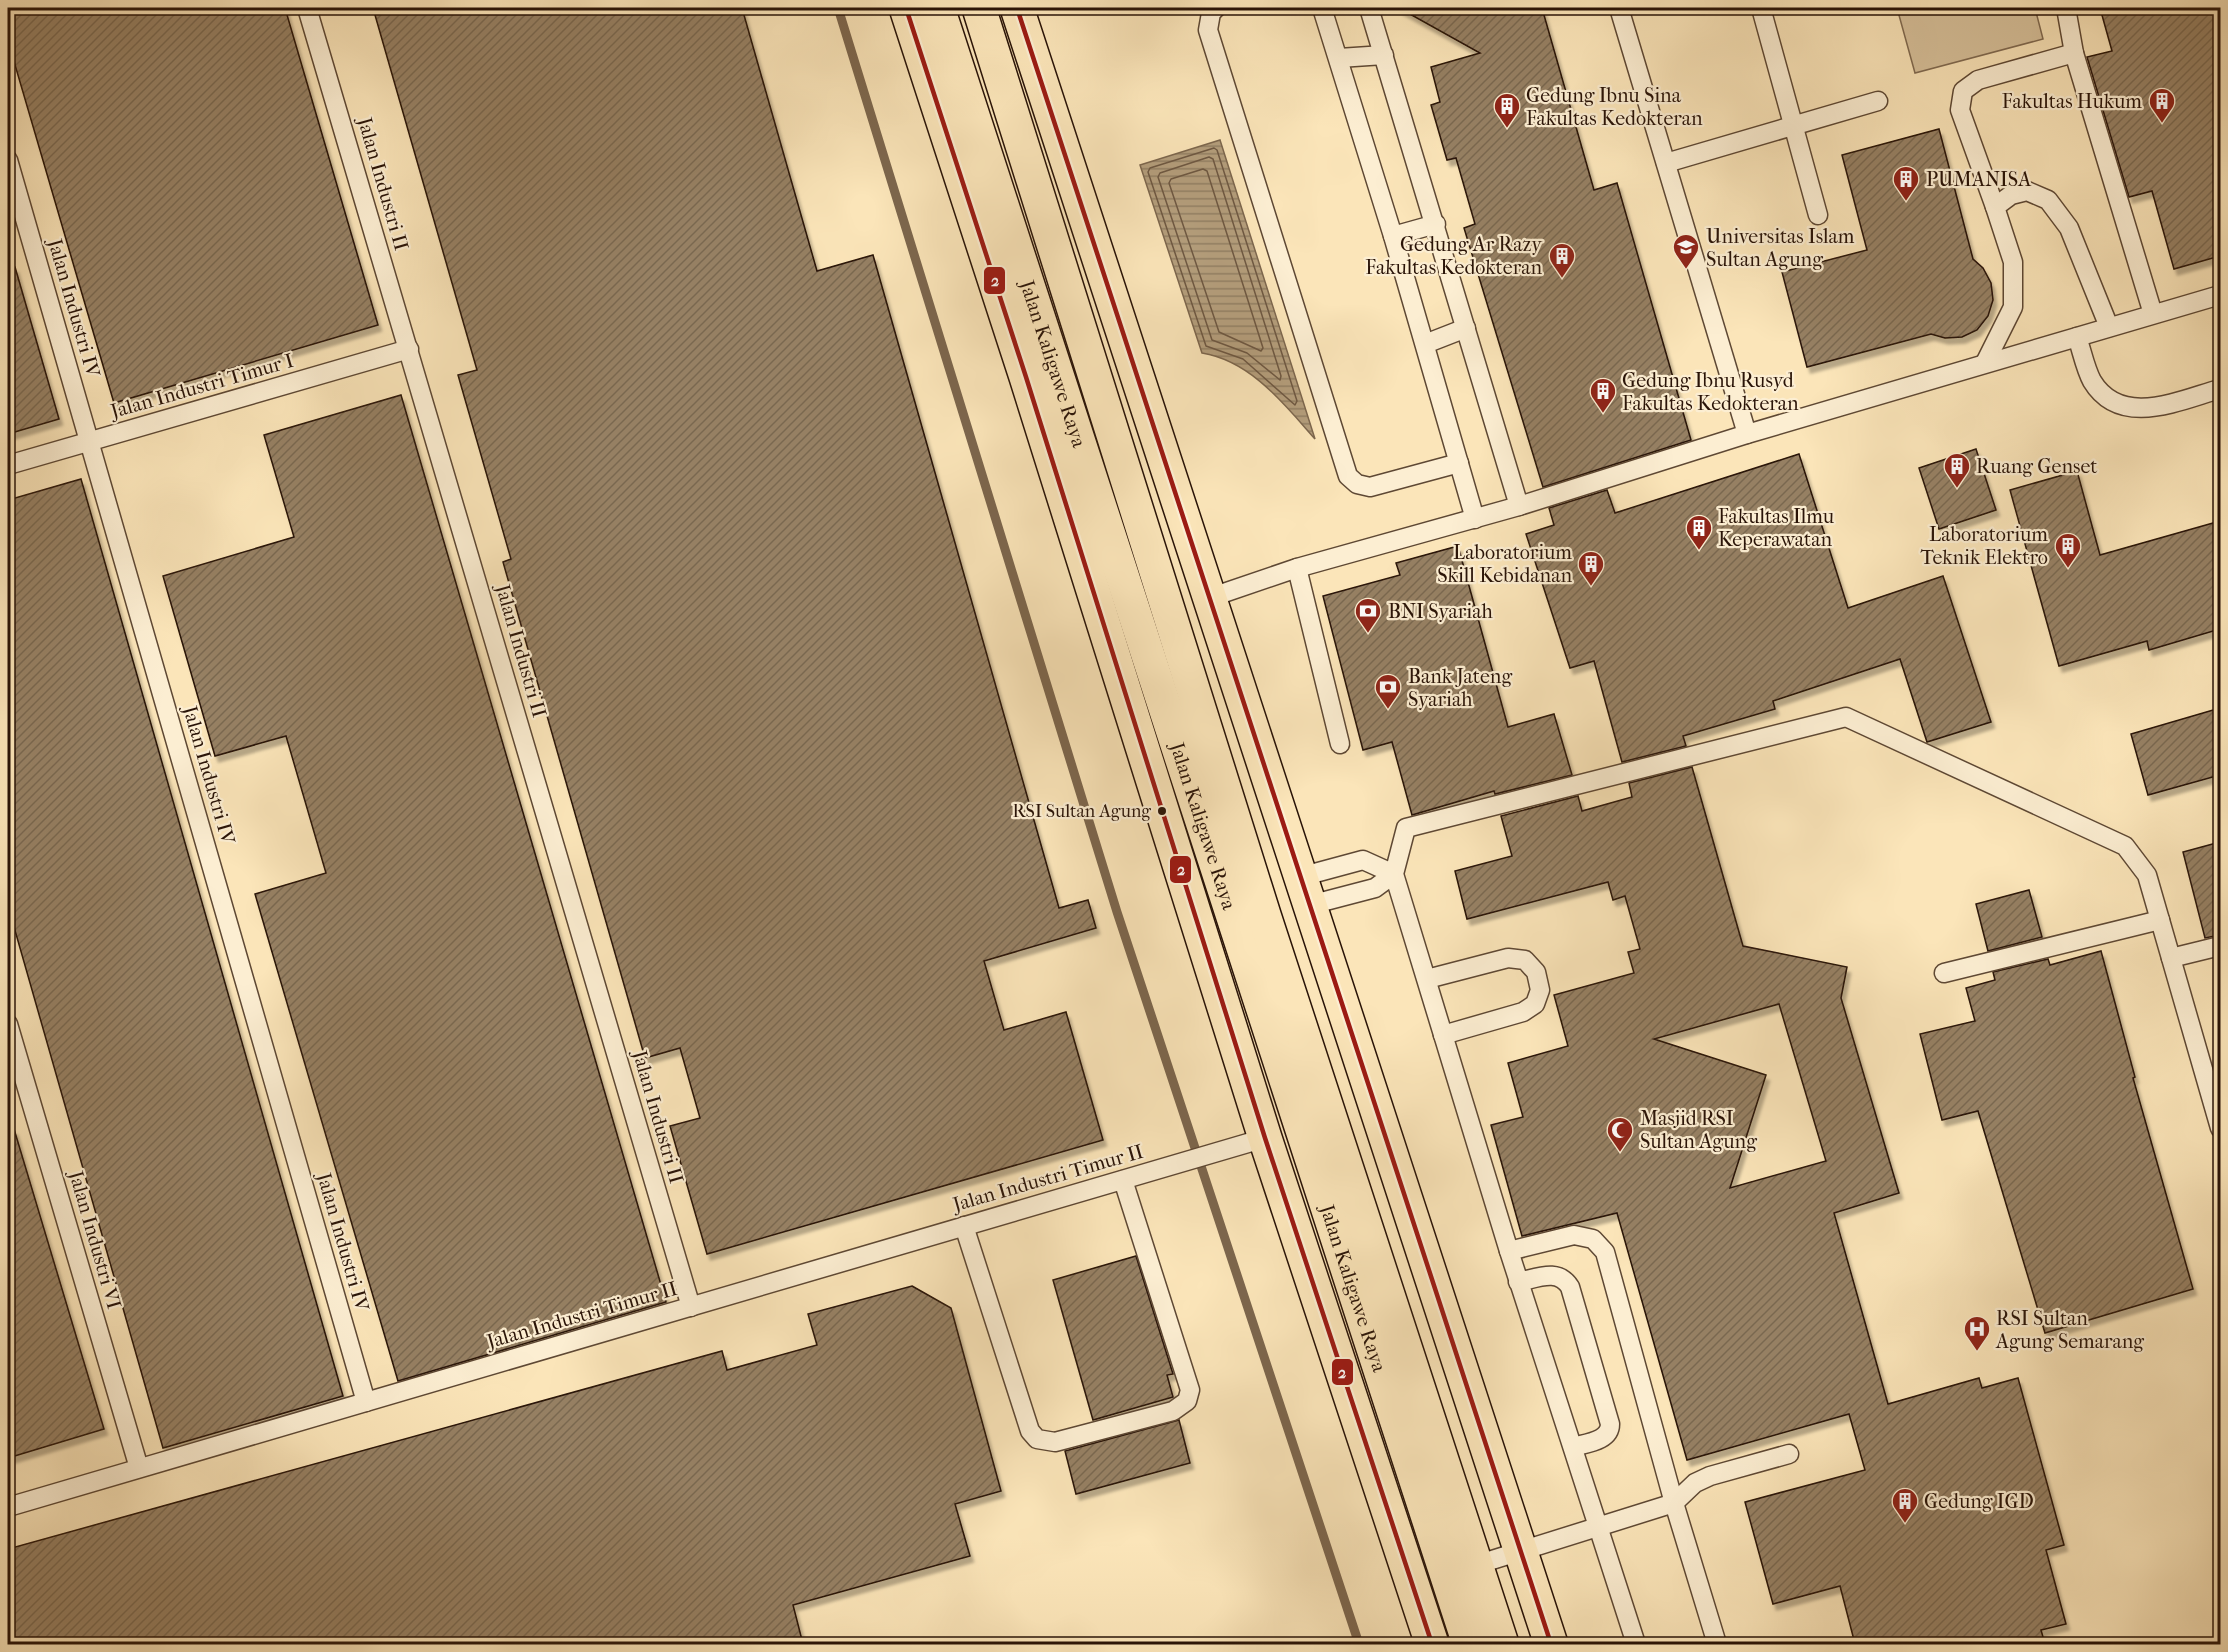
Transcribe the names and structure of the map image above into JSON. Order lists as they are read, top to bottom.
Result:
{
  "streets": {
    "highway": ["Jalan Kaligawe Raya"],
    "lane": [
      "Jalan Industri II",
      "Jalan Industri IV",
      "Jalan Industri Timur I",
      "Jalan Industri Timur II",
      "Jalan Industri VI"
    ]
  },
  "crossings": [
    ["Jalan Industri II", "Jalan Industri Timur I"],
    ["Jalan Industri II", "Jalan Industri Timur II"],
    ["Jalan Industri IV", "Jalan Industri Timur I"],
    ["Jalan Industri IV", "Jalan Industri Timur II"],
    ["Jalan Industri Timur II", "Jalan Industri VI"]
  ],
  "places": {
    "building": [
      "Fakultas Hukum",
      "Gedung Ibnu Sina Fakultas Kedokteran",
      "PUMANISA",
      "Gedung Ar Razy Fakultas Kedokteran",
      "Gedung Ibnu Rusyd Fakultas Kedokteran",
      "Ruang Genset",
      "Fakultas Ilmu Keperawatan",
      "Laboratorium Teknik Elektro",
      "Laboratorium Skill Kebidanan",
      "Gedung IGD"
    ],
    "school or university": ["Universitas Islam Sultan Agung"],
    "bank": ["BNI Syariah", "Bank Jateng Syariah"],
    "other": ["RSI Sultan Agung"],
    "mosque": ["Masjid RSI Sultan Agung"],
    "hospital": ["RSI Sultan Agung Semarang"]
  },
  "lines": ["transit line 2"]
}
